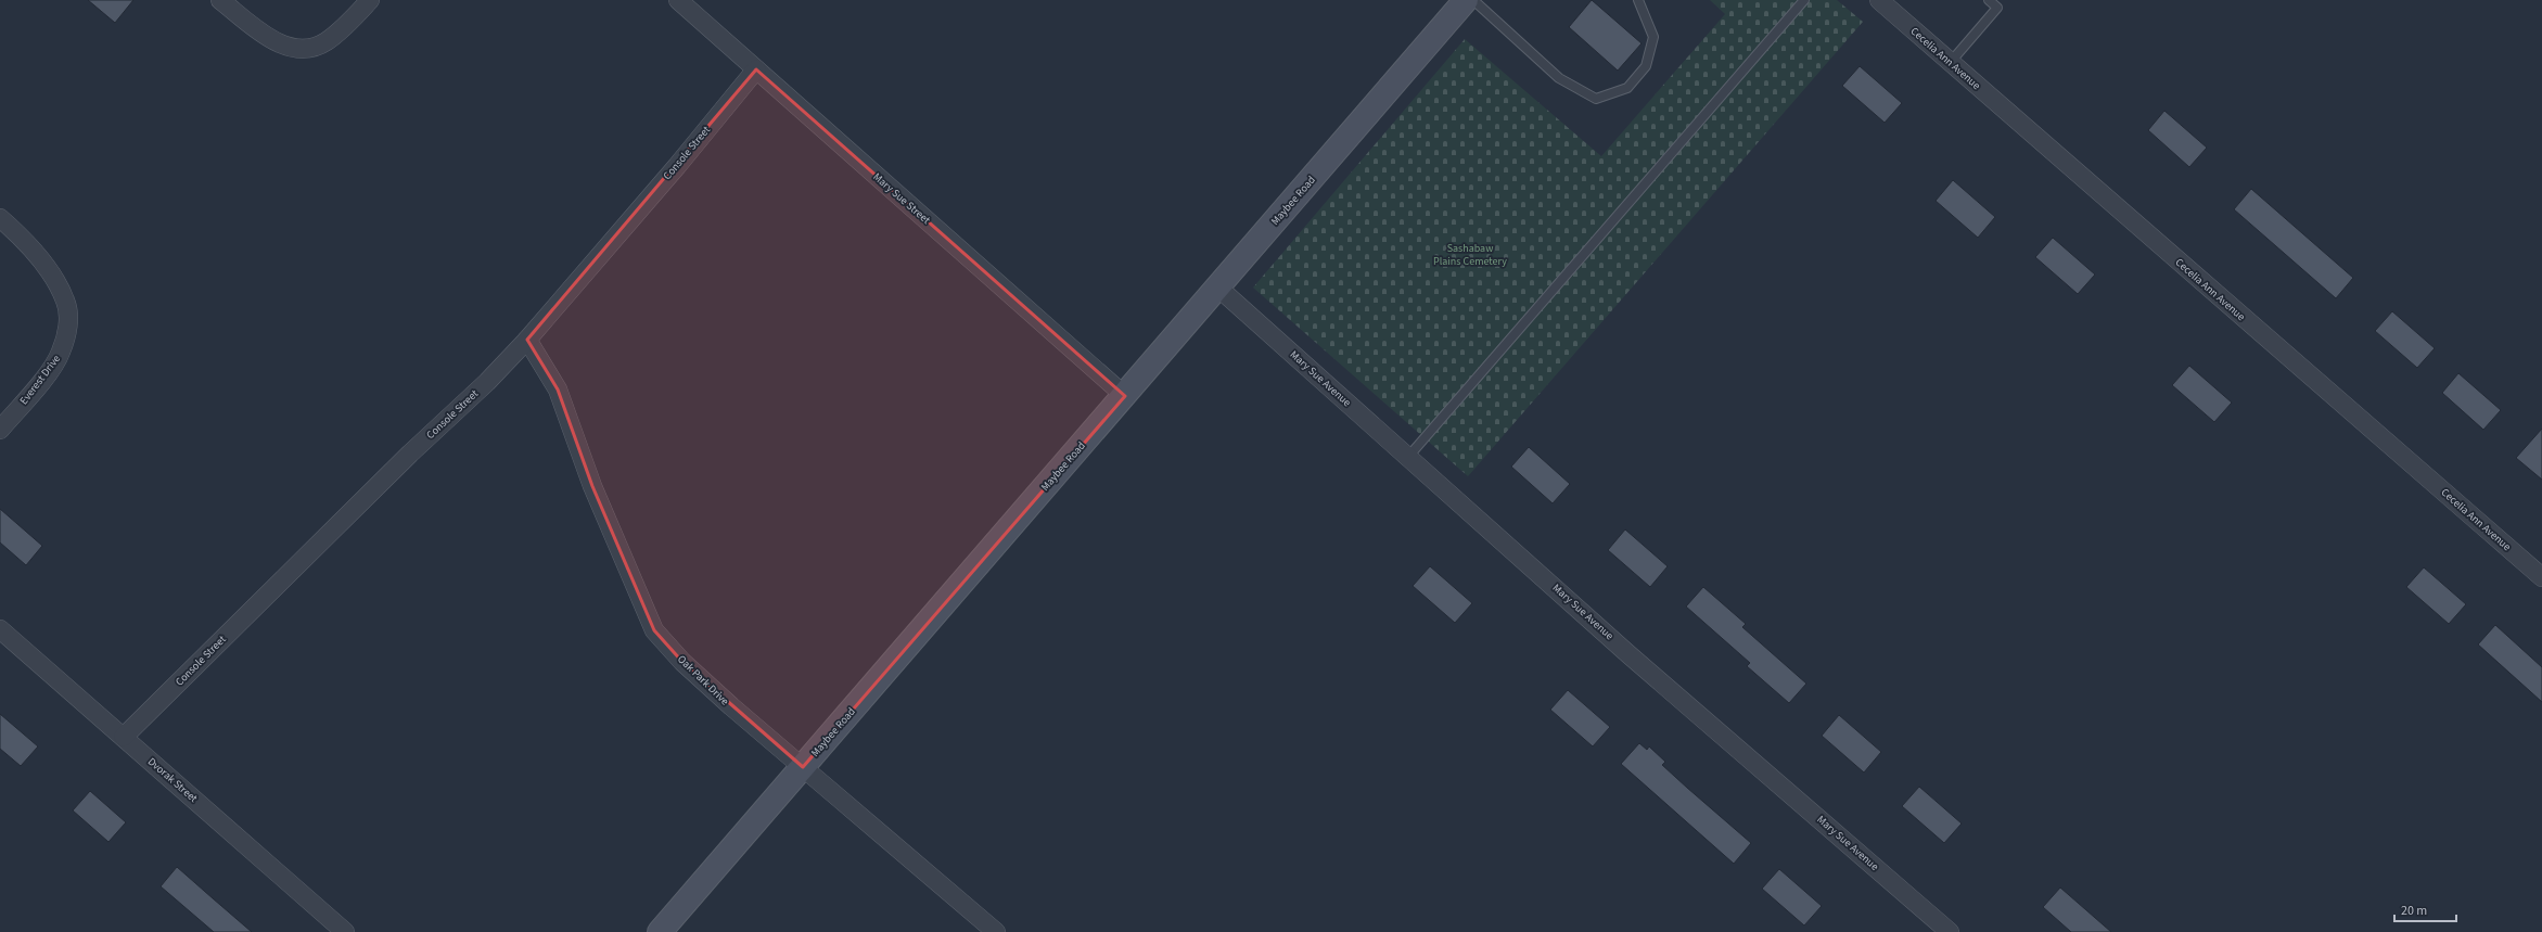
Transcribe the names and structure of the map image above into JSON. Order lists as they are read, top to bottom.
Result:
{
  "streets": {
    "main road": ["Maybee Road"],
    "street": [
      "Cecelia Ann Avenue",
      "Console Street",
      "Mary Sue Street",
      "Mary Sue Avenue",
      "Everest Drive",
      "Oak Park Drive",
      "Dvorak Street"
    ]
  },
  "crossings": [
    ["Console Street", "Mary Sue Street"],
    ["Console Street", "Oak Park Drive"],
    ["Console Street", "Dvorak Street"],
    ["Mary Sue Street", "Maybee Road"],
    ["Maybee Road", "Mary Sue Avenue"],
    ["Maybee Road", "Oak Park Drive"]
  ],
  "parks": ["Sashabaw Plains Cemetery"],
  "scale_bar": "20 m"
}
